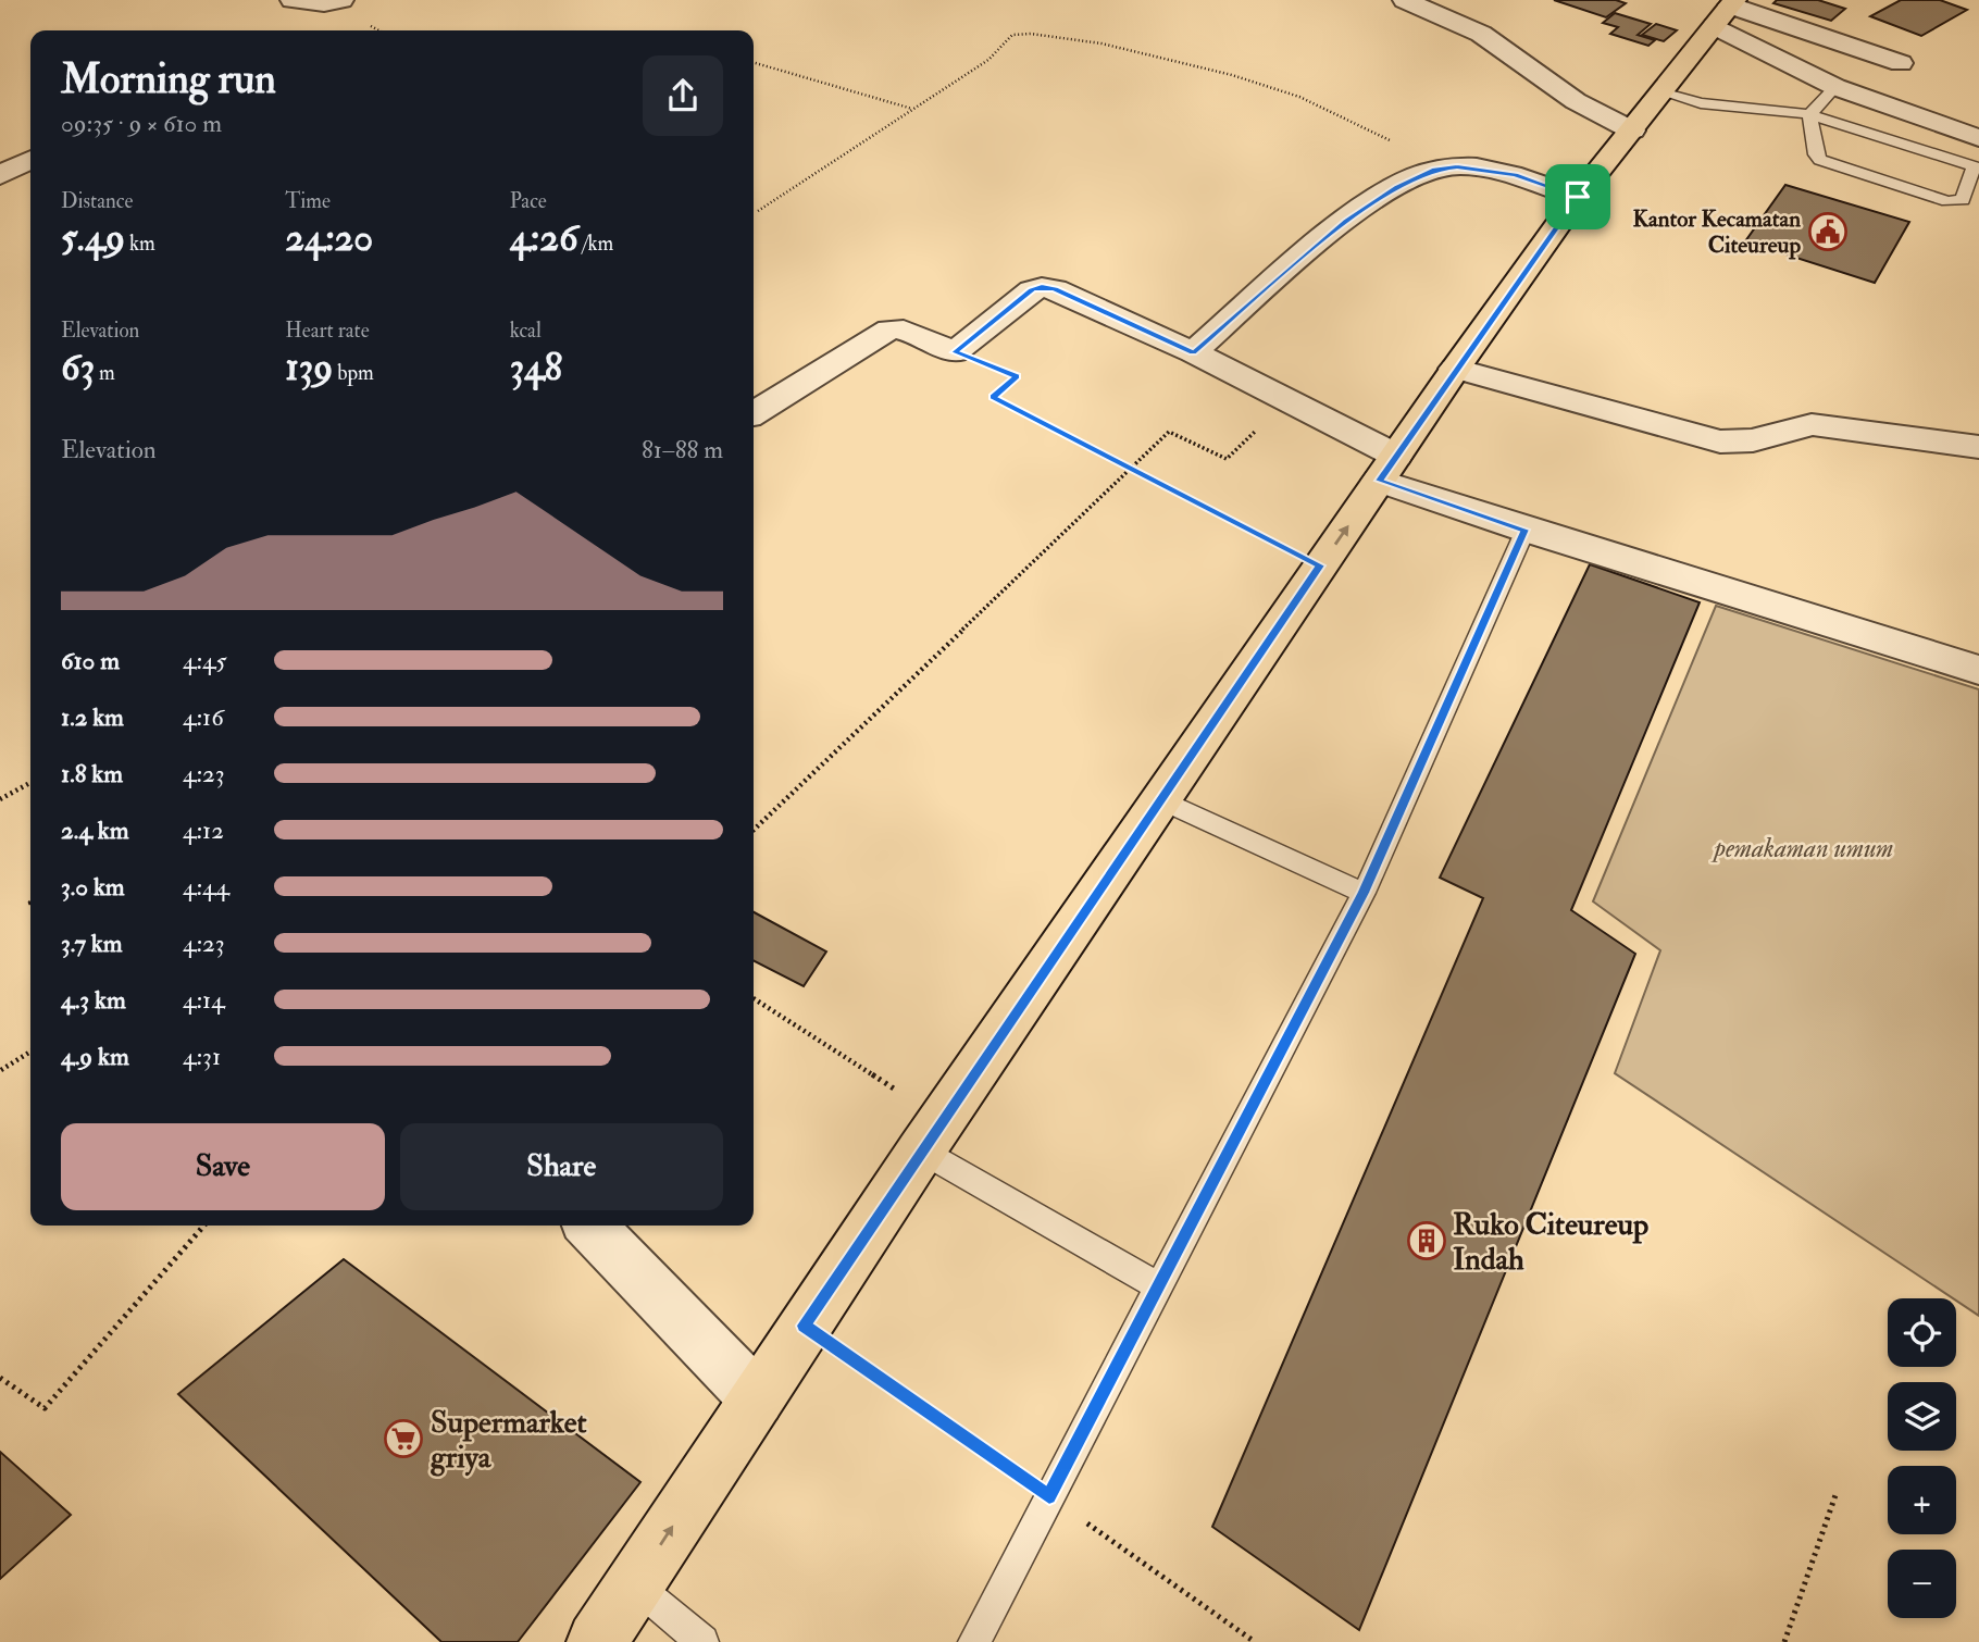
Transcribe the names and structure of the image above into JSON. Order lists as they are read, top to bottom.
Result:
{
  "parks": ["pemakaman umum"],
  "places": {
    "public building": ["Kantor Kecamatan Citeureup"],
    "building": ["Ruko Citeureup Indah"],
    "supermarket": ["Supermarket griya"]
  },
  "page": {
    "heading": ["Morning run", "09:35 · 9 × 610 m"],
    "stats": [
      ["Distance", "5.49 km"],
      ["Time", "24:20"],
      ["Pace", "4:26 /km"],
      ["Elevation", "63 m"],
      ["Heart rate", "139 bpm"],
      ["kcal", "348"]
    ],
    "chart": ["Elevation", "81–88 m"],
    "list": [
      {
        "name": "610 m",
        "note": "4:45"
      },
      {
        "name": "1.2 km",
        "note": "4:16"
      },
      {
        "name": "1.8 km",
        "note": "4:23"
      },
      {
        "name": "2.4 km",
        "note": "4:12"
      },
      {
        "name": "3.0 km",
        "note": "4:44"
      },
      {
        "name": "3.7 km",
        "note": "4:23"
      },
      {
        "name": "4.3 km",
        "note": "4:14"
      },
      {
        "name": "4.9 km",
        "note": "4:31"
      }
    ],
    "buttons": ["Save", "Share"],
    "map_buttons": ["+", "−"]
  }
}
